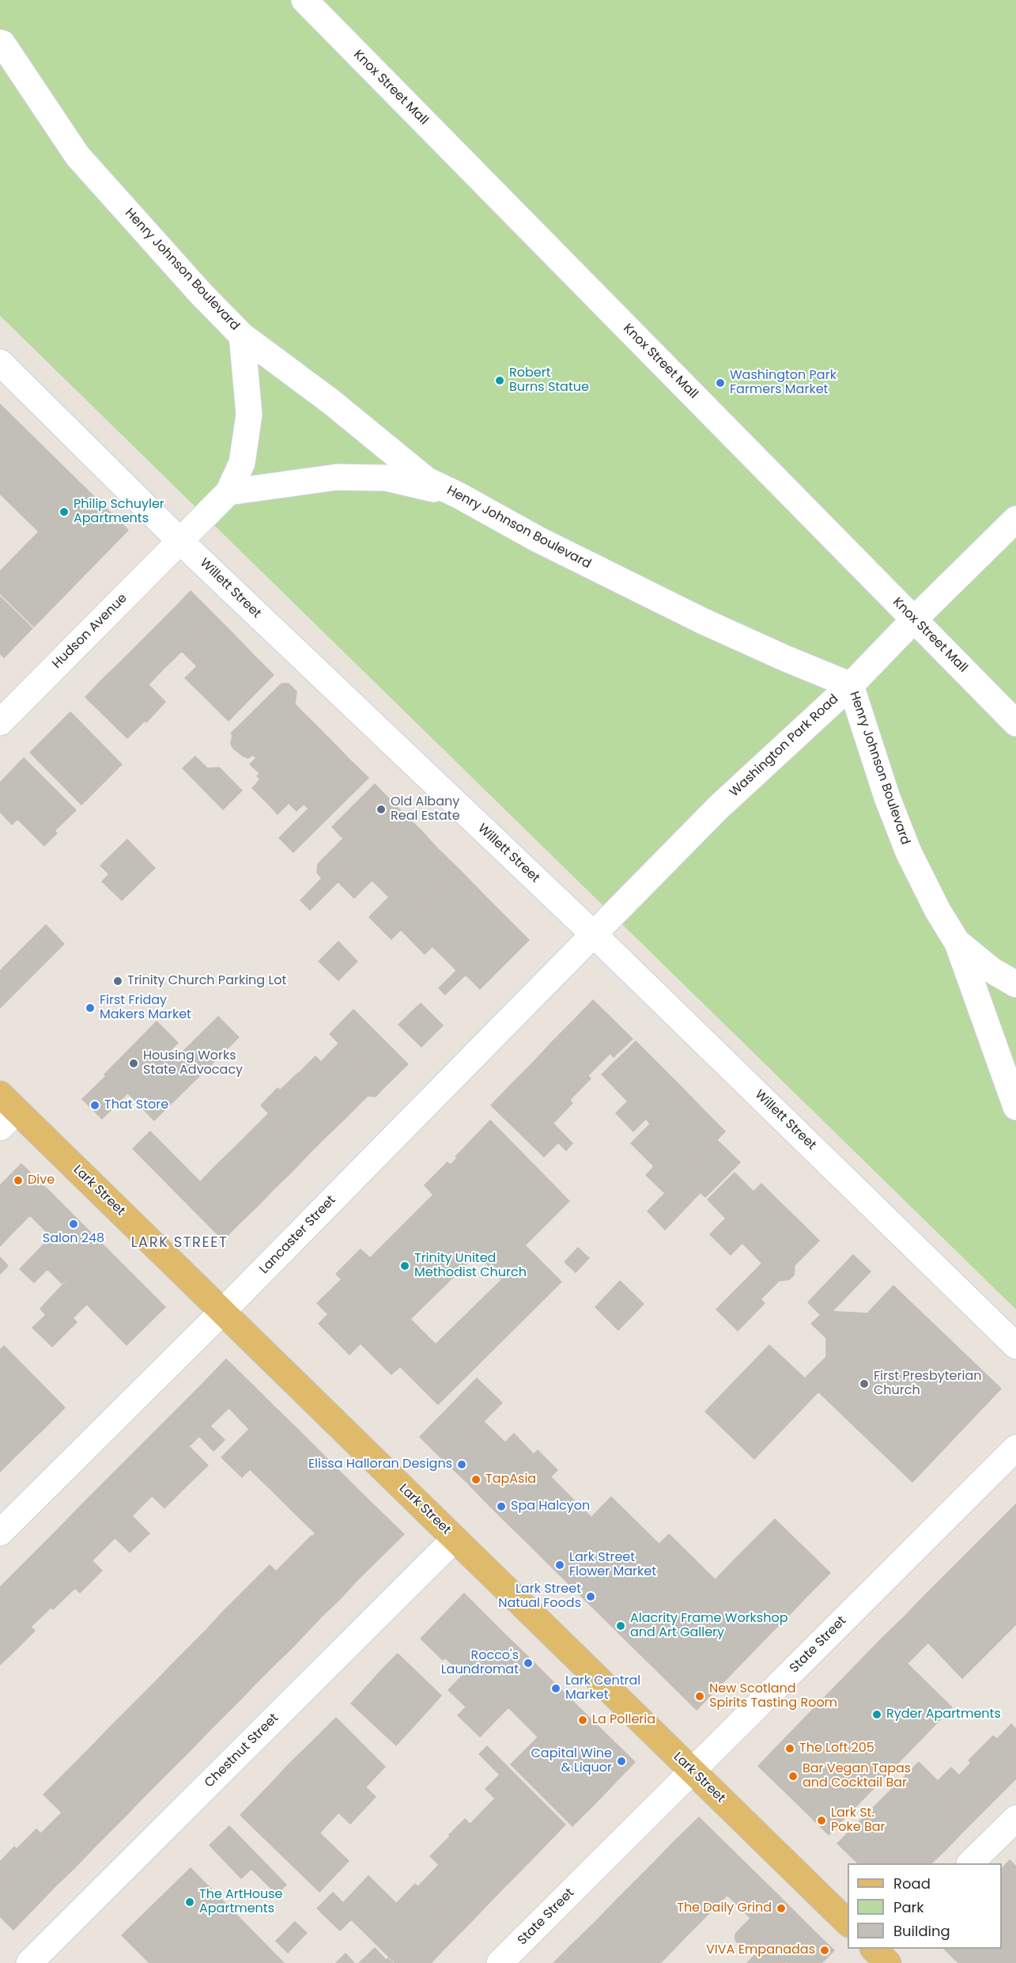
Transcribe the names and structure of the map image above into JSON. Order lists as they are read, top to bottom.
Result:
{
  "streets": {
    "main road": ["Lark Street"],
    "street": [
      "Knox Street Mall",
      "Henry Johnson Boulevard",
      "Willett Street",
      "Hudson Avenue",
      "Washington Park Road",
      "Lancaster Street",
      "State Street",
      "Chestnut Street"
    ]
  },
  "crossings": [
    ["Knox Street Mall", "Washington Park Road"],
    ["Henry Johnson Boulevard", "Washington Park Road"],
    ["Willett Street", "Hudson Avenue"],
    ["Willett Street", "Washington Park Road"],
    ["Willett Street", "Lancaster Street"],
    ["Washington Park Road", "Lancaster Street"],
    ["Lark Street", "Lancaster Street"],
    ["Lark Street", "State Street"],
    ["Lark Street", "Chestnut Street"]
  ],
  "districts": ["LARK STREET"],
  "places": [
    "Robert Burns Statue",
    "Washington Park Farmers Market",
    "Philip Schuyler Apartments",
    "Old Albany Real Estate",
    "Trinity Church Parking Lot",
    "First Friday Makers Market",
    "Housing Works State Advocacy",
    "That Store",
    "Dive",
    "Salon 248",
    "Trinity United Methodist Church",
    "First Presbyterian Church",
    "Elissa Halloran Designs",
    "TapAsia",
    "Spa Halcyon",
    "Lark Street Flower Market",
    "Lark Street Natual Foods",
    "Alacrity Frame Workshop and Art Gallery",
    "Rocco's Laundromat",
    "Lark Central Market",
    "New Scotland Spirits Tasting Room",
    "Ryder Apartments",
    "La Polleria",
    "The Loft 205",
    "Capital Wine & Liquor",
    "Bar Vegan Tapas and Cocktail Bar",
    "Lark St. Poke Bar",
    "The ArtHouse Apartments",
    "The Daily Grind",
    "VIVA Empanadas"
  ],
  "legend": ["Road", "Park", "Building"]
}
